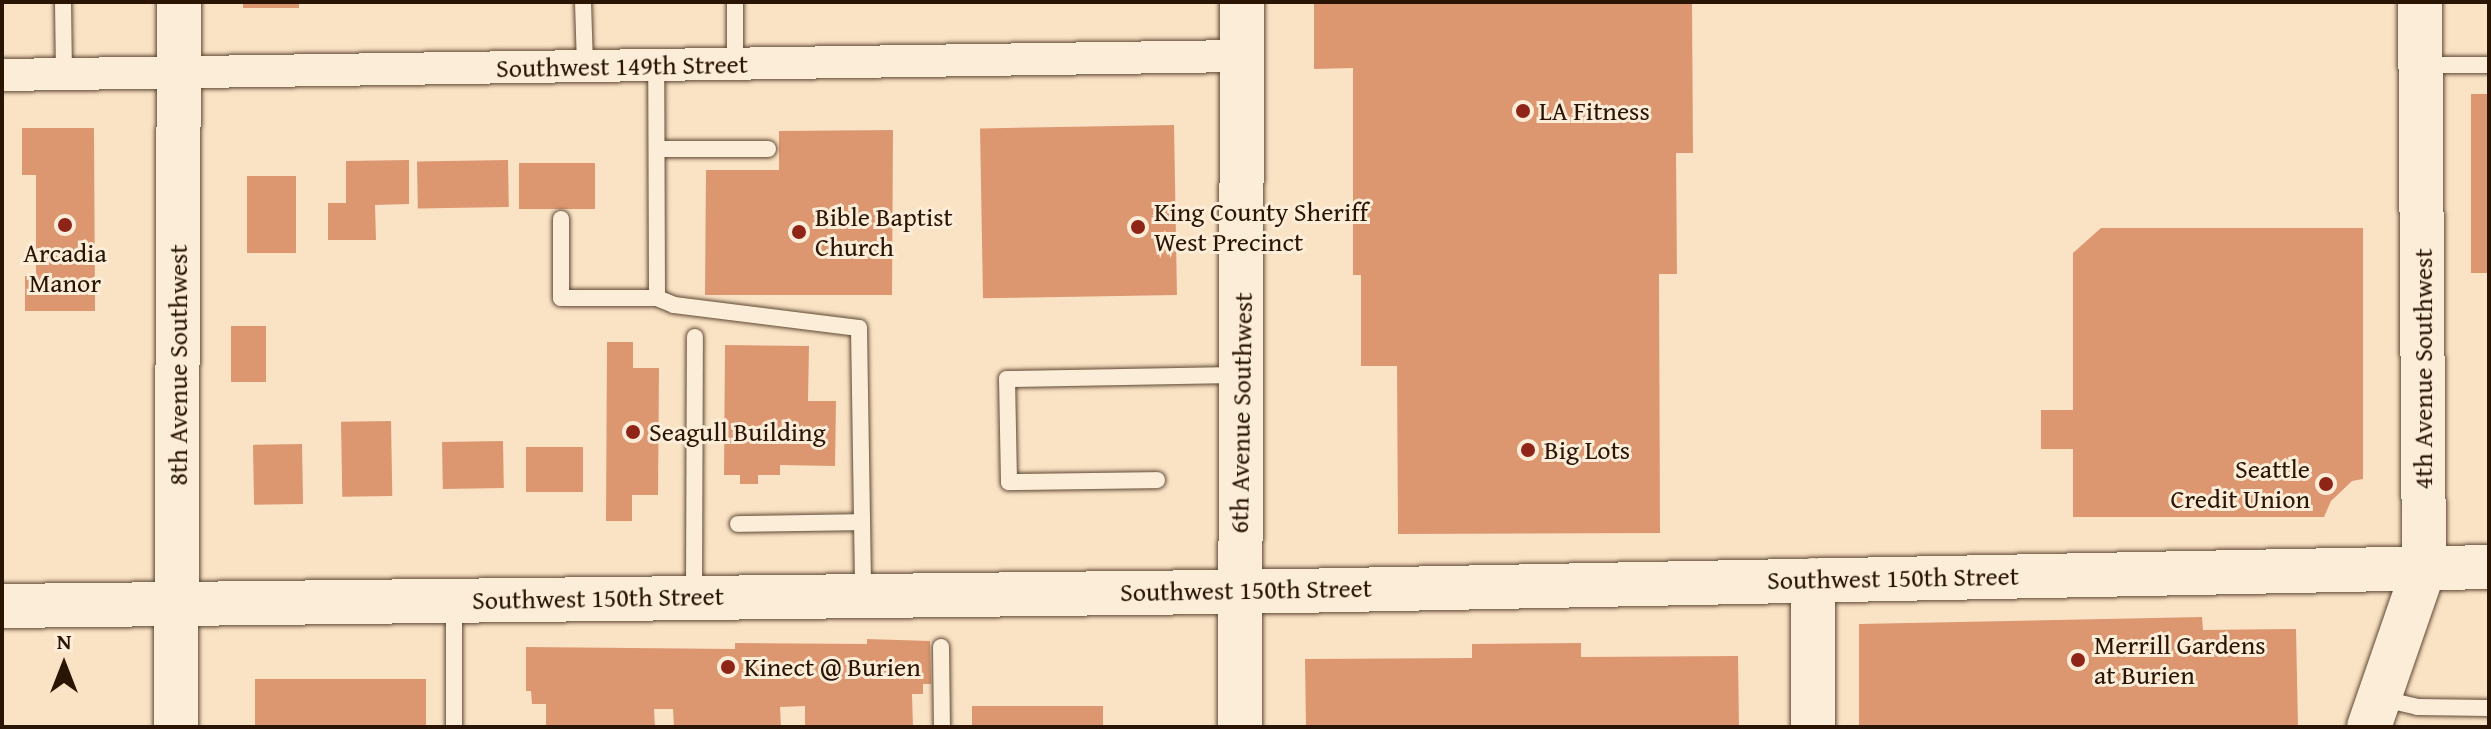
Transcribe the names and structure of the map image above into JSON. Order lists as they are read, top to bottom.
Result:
{
  "streets": {
    "street": [
      "Southwest 149th Street",
      "8th Avenue Southwest",
      "4th Avenue Southwest",
      "6th Avenue Southwest",
      "Southwest 150th Street"
    ]
  },
  "crossings": [
    ["Southwest 149th Street", "8th Avenue Southwest"],
    ["Southwest 149th Street", "6th Avenue Southwest"],
    ["8th Avenue Southwest", "Southwest 150th Street"],
    ["4th Avenue Southwest", "Southwest 150th Street"],
    ["6th Avenue Southwest", "Southwest 150th Street"]
  ],
  "places": [
    "LA Fitness",
    "Arcadia Manor",
    "King County Sheriff West Precinct",
    "Bible Baptist Church",
    "Seagull Building",
    "Big Lots",
    "Seattle Credit Union",
    "Merrill Gardens at Burien",
    "Kinect @ Burien"
  ],
  "north": "top"
}
